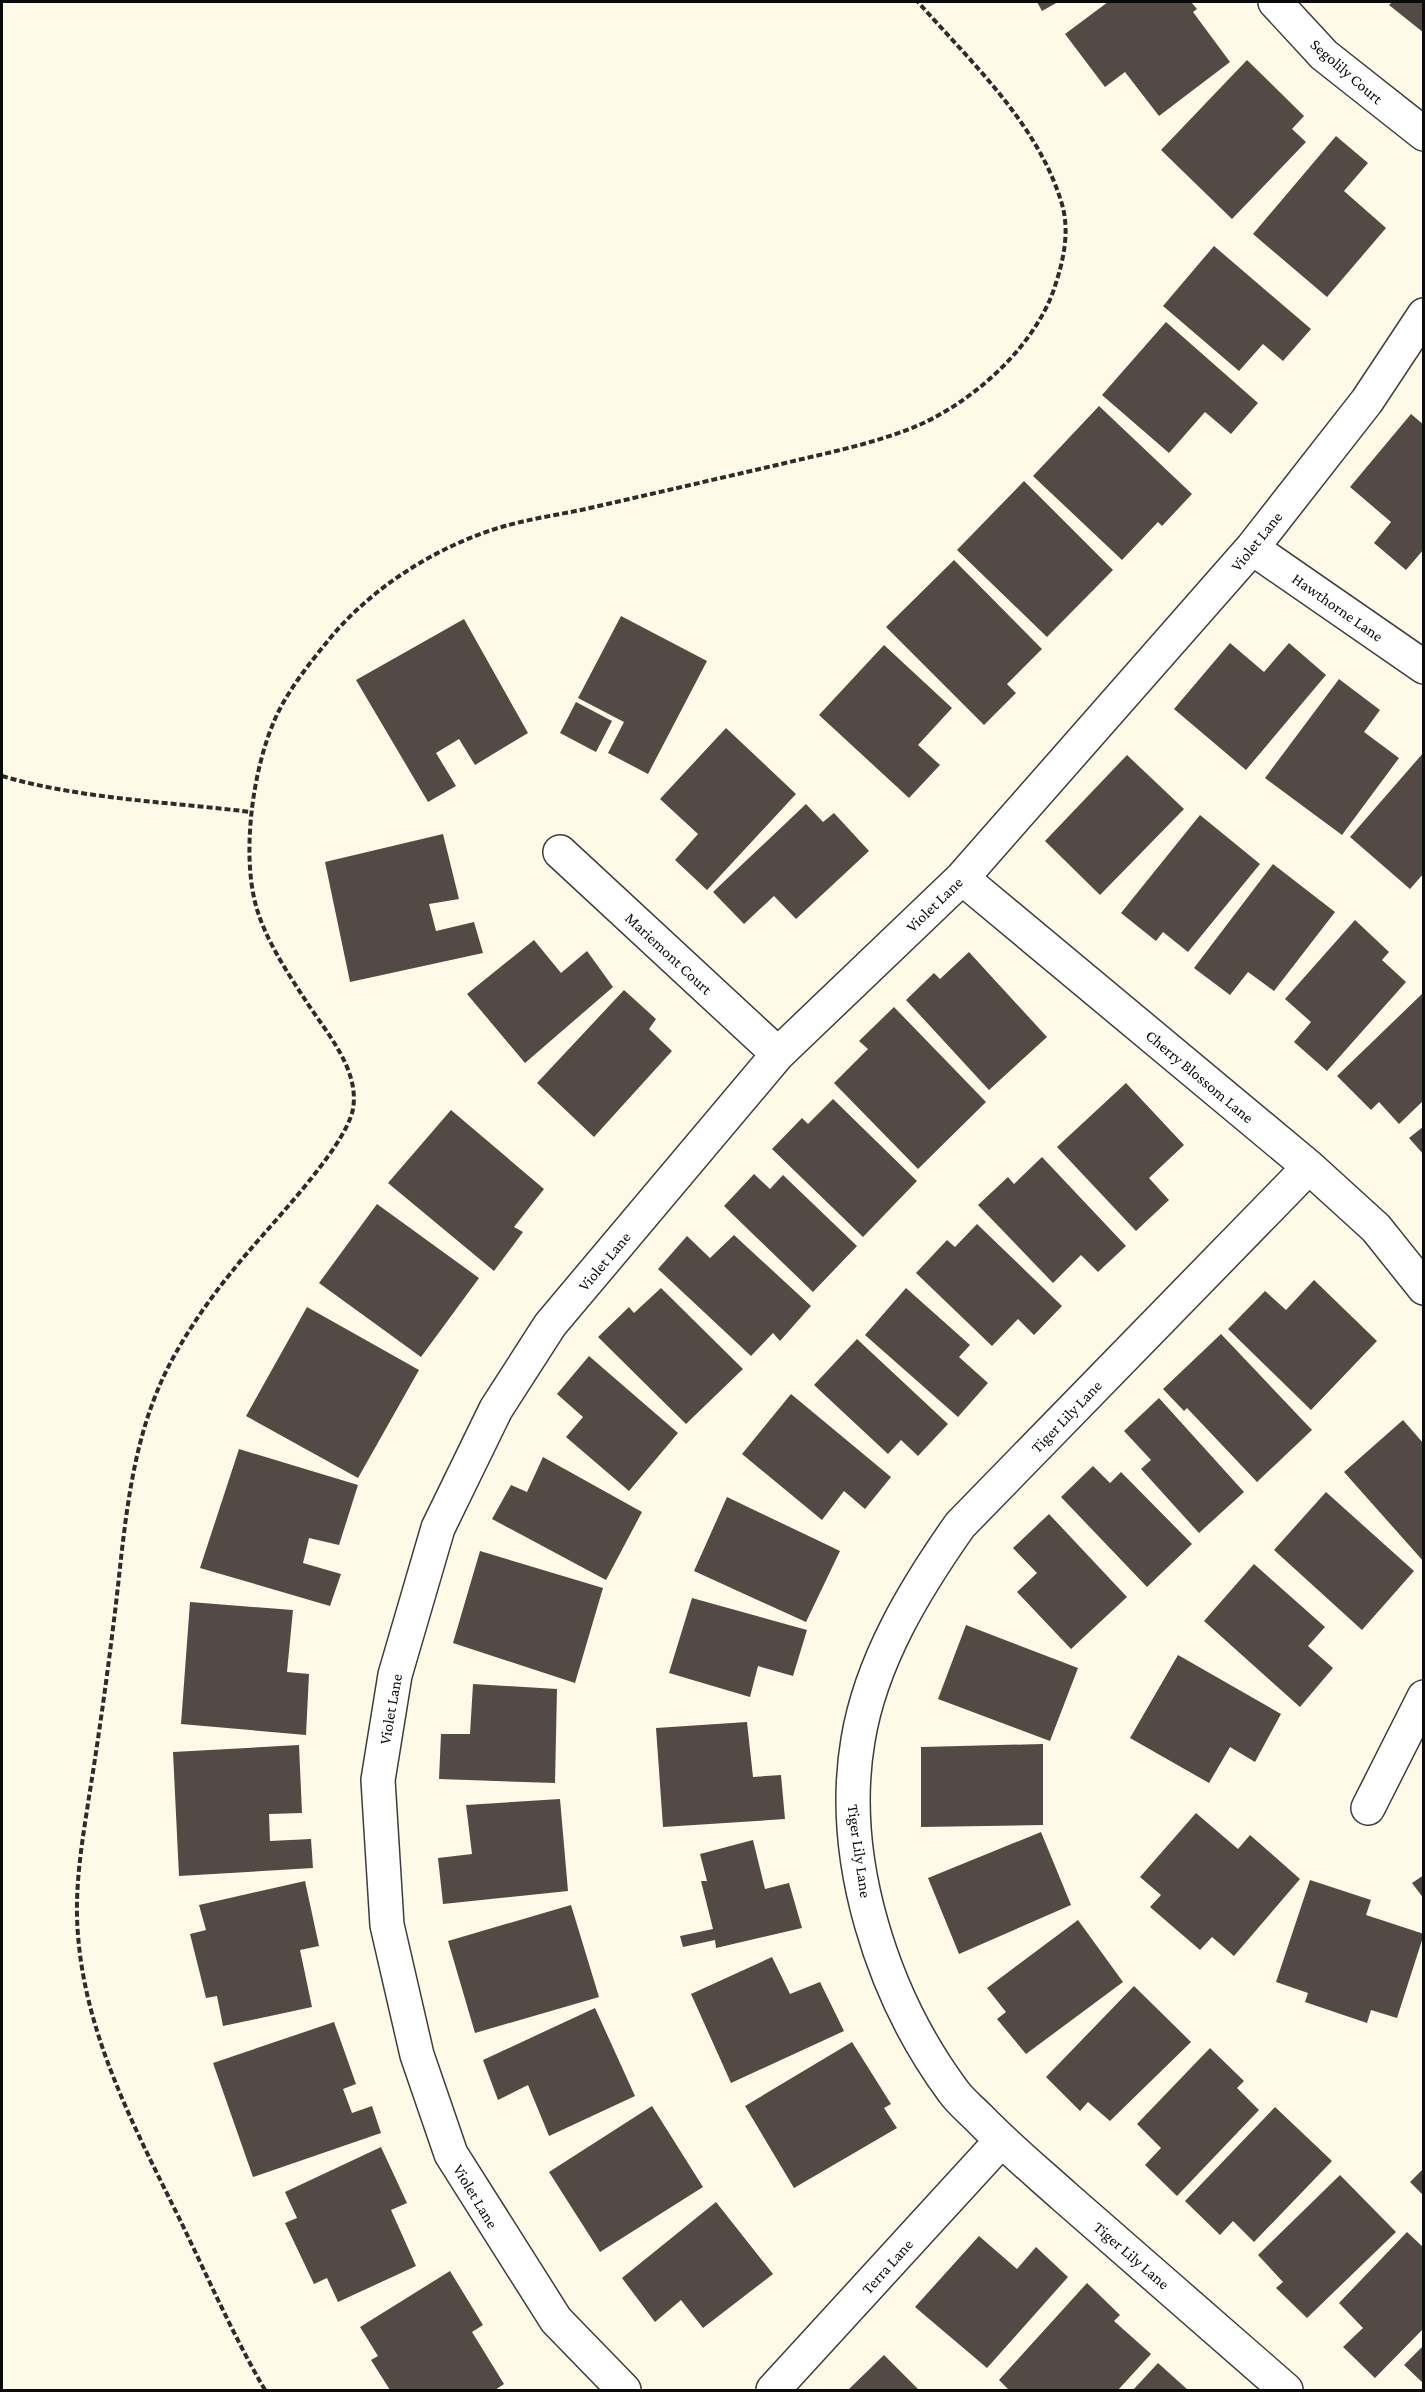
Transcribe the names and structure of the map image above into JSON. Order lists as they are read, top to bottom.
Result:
{
  "streets": {
    "street": [
      "Segolily Court",
      "Violet Lane",
      "Hawthorne Lane",
      "Mariemont Court",
      "Cherry Blossom Lane",
      "Tiger Lily Lane",
      "Terra Lane"
    ]
  },
  "crossings": [
    ["Violet Lane", "Hawthorne Lane"],
    ["Violet Lane", "Mariemont Court"],
    ["Violet Lane", "Cherry Blossom Lane"],
    ["Cherry Blossom Lane", "Tiger Lily Lane"],
    ["Tiger Lily Lane", "Terra Lane"]
  ]
}
